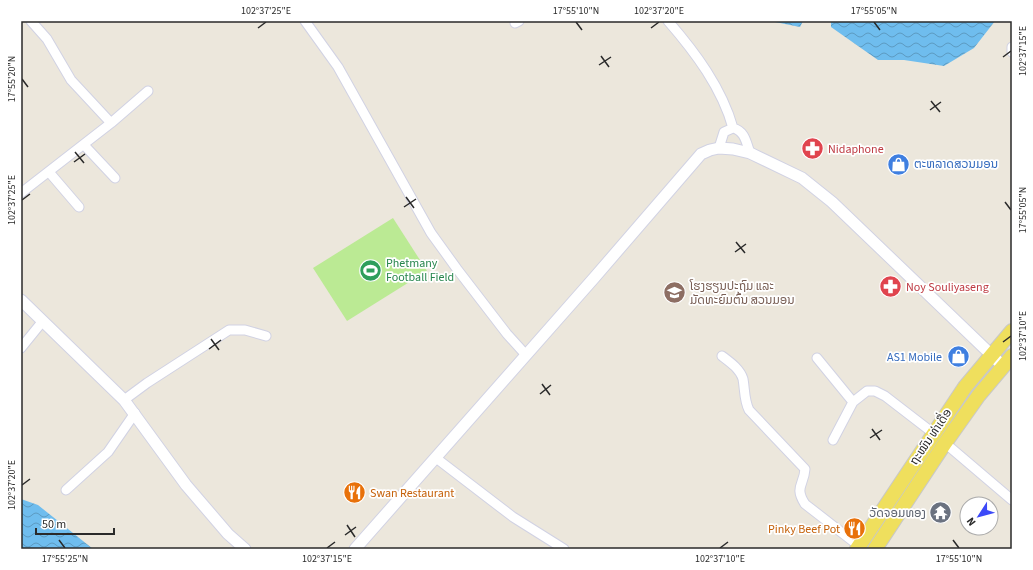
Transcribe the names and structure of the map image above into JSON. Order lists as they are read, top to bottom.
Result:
{
  "streets": {
    "main road": ["ຖະໝົນ ທ່າເດື່ອ"]
  },
  "places": {
    "pharmacy": ["Nidaphone", "Noy Souliyaseng"],
    "shop": ["ຕະຫລາດສວນມອນ", "AS1 Mobile"],
    "sports": ["Phetmany Football Field"],
    "school or university": ["ໂຮງຮຽນປະຖົມ ແລະ ມັດທະຍົມຕົ້ນ ສວນມອນ"],
    "restaurant": ["Swan Restaurant", "Pinky Beef Pot"],
    "temple": ["ວັດຈອມທອງ"]
  },
  "scale_bar": "50 m",
  "north": "bottom left",
  "coordinates": [
    "102°37'25\"E",
    "17°55'10\"N",
    "102°37'20\"E",
    "17°55'05\"N",
    "102°37'15\"E",
    "17°55'20\"N",
    "102°37'10\"E",
    "17°55'25\"N"
  ]
}
